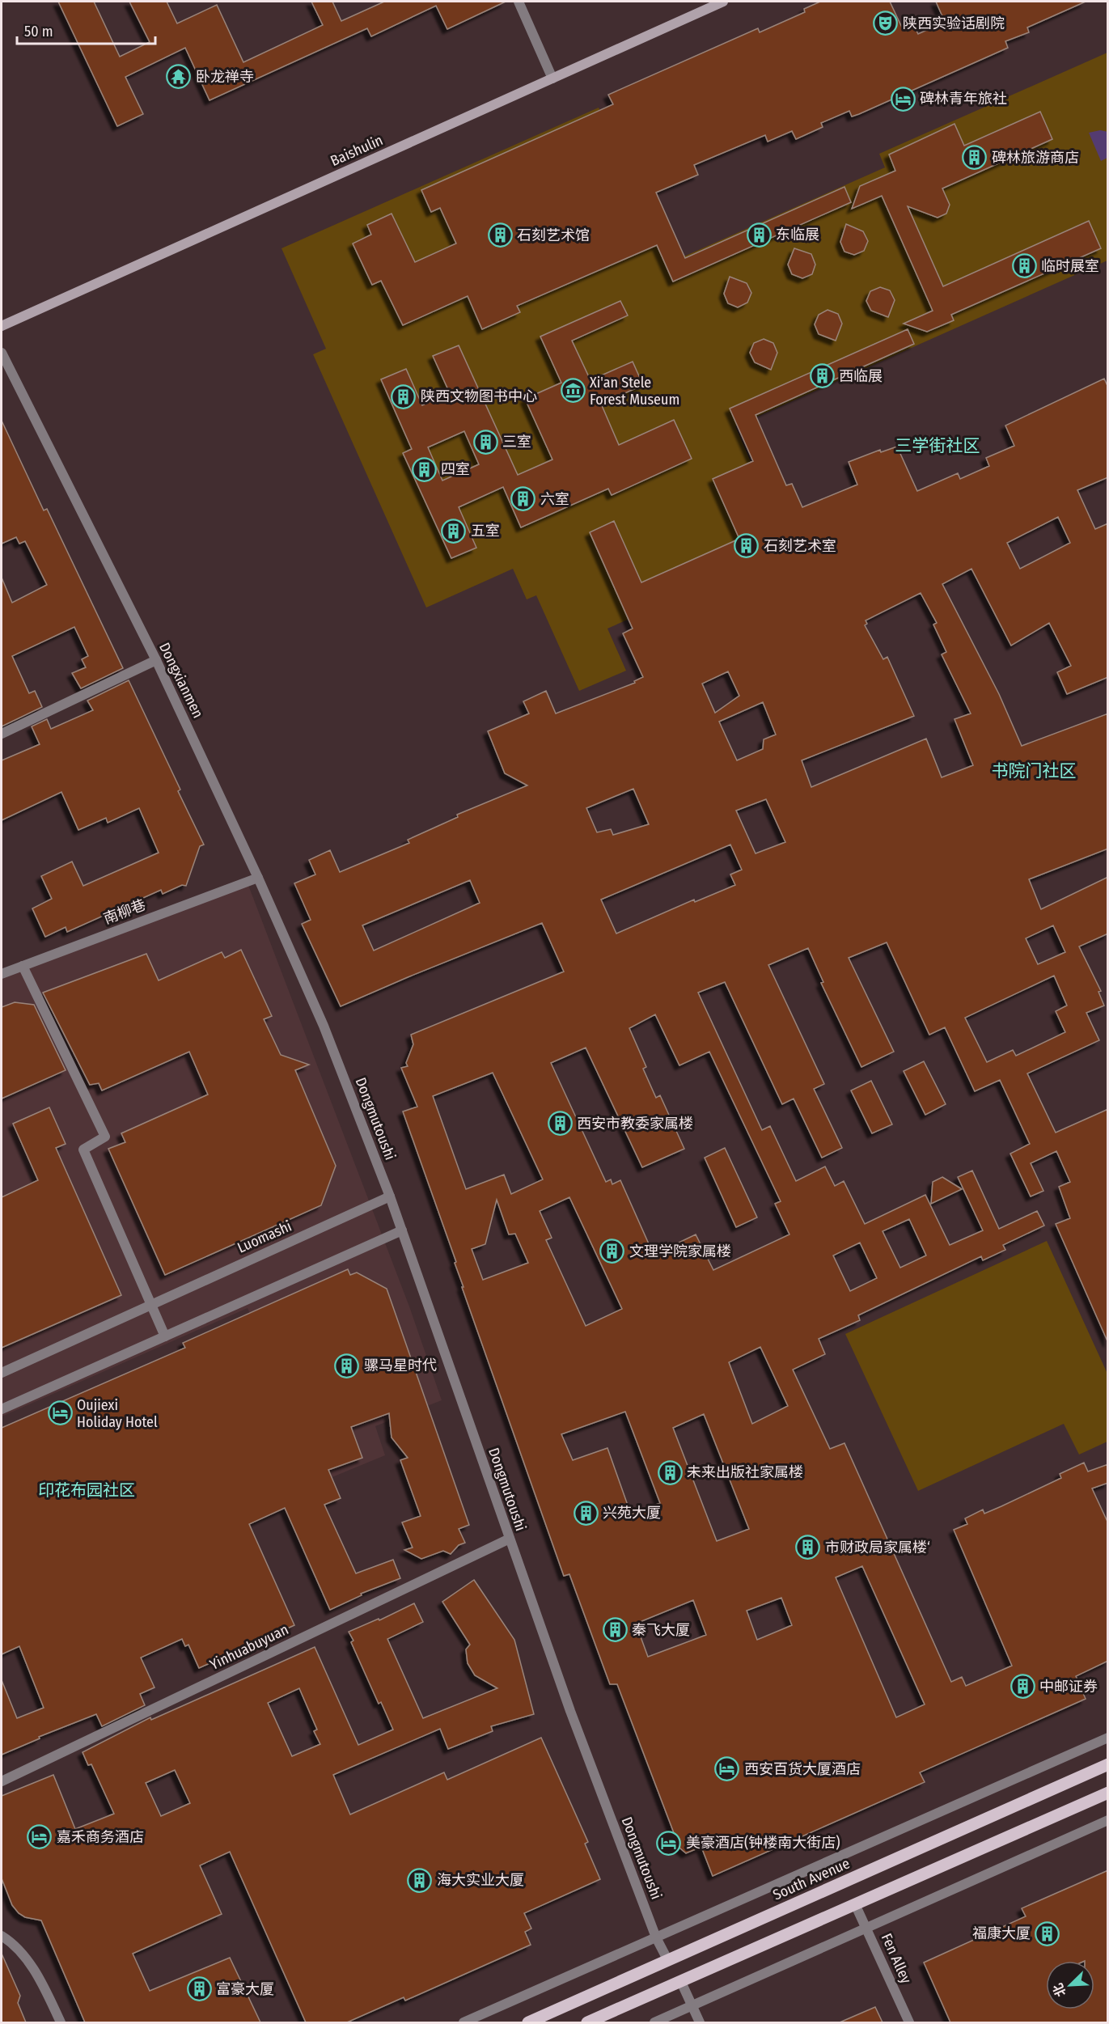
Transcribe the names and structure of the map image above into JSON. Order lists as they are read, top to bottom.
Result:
{
  "streets": {
    "main road": ["Baishulin", "South Avenue"],
    "street": [
      "Dongxianmen",
      "南柳巷",
      "Dongmutoushi",
      "Luomashi",
      "Yinhuabuyuan",
      "Fen Alley"
    ]
  },
  "crossings": [
    ["Dongxianmen", "南柳巷"],
    ["Dongxianmen", "Dongmutoushi"],
    ["Dongmutoushi", "Luomashi"],
    ["Dongmutoushi", "Yinhuabuyuan"],
    ["Dongmutoushi", "South Avenue"]
  ],
  "districts": ["三学街社区", "书院门社区", "印花布园社区"],
  "places": {
    "theatre": ["陕西实验话剧院"],
    "temple": ["卧龙禅寺"],
    "hotel": [
      "碑林青年旅社",
      "Oujiexi Holiday Hotel",
      "西安百货大厦酒店",
      "嘉禾商务酒店",
      "美豪酒店(钟楼南大街店)"
    ],
    "building": [
      "碑林旅游商店",
      "东临展",
      "石刻艺术馆",
      "临时展室",
      "西临展",
      "陕西文物图书中心",
      "三室",
      "四室",
      "六室",
      "五室",
      "石刻艺术室",
      "西安市教委家属楼",
      "文理学院家属楼",
      "骡马星时代",
      "未来出版社家属楼",
      "兴苑大厦",
      "市财政局家属楼‘",
      "秦飞大厦",
      "中邮证券",
      "海大实业大厦",
      "福康大厦",
      "富豪大厦"
    ],
    "museum": ["Xi'an Stele Forest Museum"]
  },
  "scale_bar": "50 m",
  "north": "bottom left"
}
